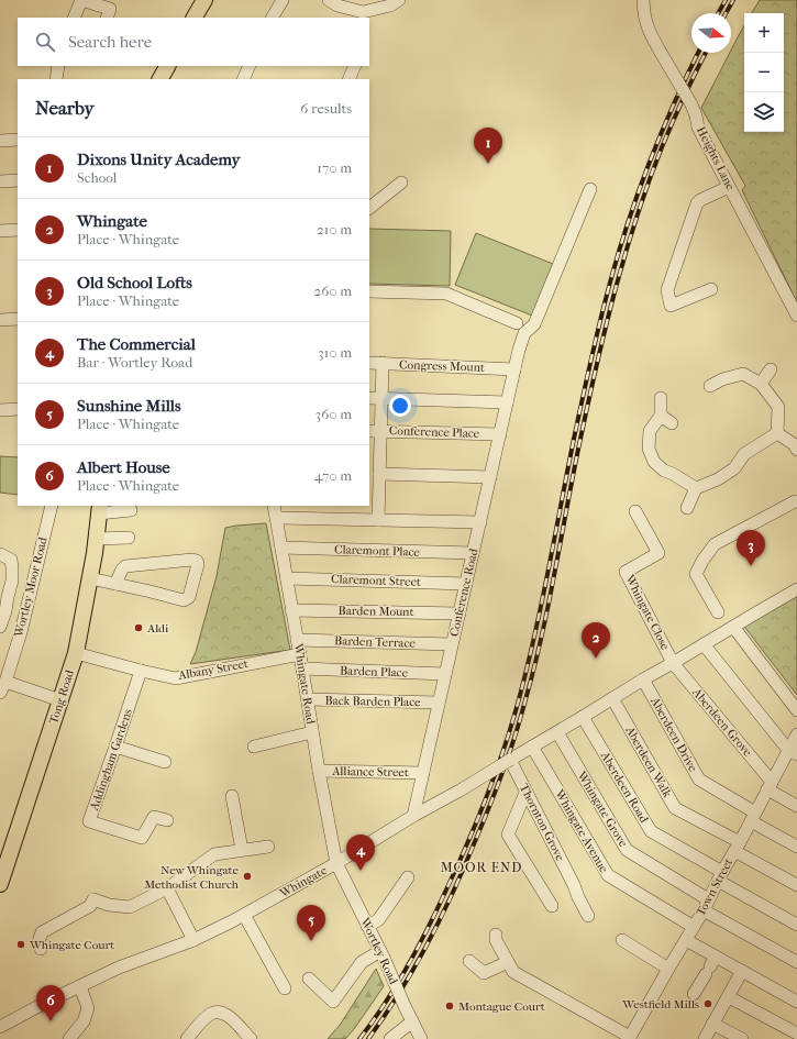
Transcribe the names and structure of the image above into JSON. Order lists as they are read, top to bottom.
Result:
{
  "streets": {
    "main road": ["Tong Road"],
    "street": [
      "Heights Lane",
      "Congress Mount",
      "Conference Place",
      "Claremont Place",
      "Claremont Street",
      "Wortley Moor Road",
      "Conference Road",
      "Barden Mount",
      "Whingate Close",
      "Barden Terrace",
      "Albany Street",
      "Barden Place",
      "Whingate Road",
      "Back Barden Place",
      "Aberdeen Grove",
      "Aberdeen Drive",
      "Addingham Gardens",
      "Aberdeen Walk",
      "Alliance Street",
      "Aberdeen Road",
      "Whingate Grove",
      "Thornton Grove",
      "Whingate Avenue",
      "Whingate",
      "Town Street",
      "Wortley Road"
    ]
  },
  "crossings": [
    ["Congress Mount", "Conference Road"],
    ["Conference Place", "Conference Road"],
    ["Claremont Place", "Conference Road"],
    ["Claremont Place", "Whingate Road"],
    ["Claremont Street", "Conference Road"],
    ["Claremont Street", "Whingate Road"],
    ["Conference Road", "Barden Mount"],
    ["Conference Road", "Barden Terrace"],
    ["Conference Road", "Barden Place"],
    ["Conference Road", "Back Barden Place"],
    ["Conference Road", "Alliance Street"],
    ["Conference Road", "Whingate"],
    ["Barden Mount", "Whingate Road"],
    ["Whingate Close", "Aberdeen Grove"],
    ["Whingate Close", "Whingate"],
    ["Barden Terrace", "Whingate Road"],
    ["Albany Street", "Whingate Road"],
    ["Albany Street", "Tong Road"],
    ["Albany Street", "Addingham Gardens"],
    ["Barden Place", "Whingate Road"],
    ["Whingate Road", "Back Barden Place"],
    ["Whingate Road", "Alliance Street"],
    ["Whingate Road", "Whingate"],
    ["Whingate Road", "Wortley Road"],
    ["Aberdeen Grove", "Whingate"],
    ["Aberdeen Grove", "Town Street"],
    ["Aberdeen Drive", "Whingate"],
    ["Aberdeen Drive", "Town Street"],
    ["Aberdeen Walk", "Whingate"],
    ["Aberdeen Walk", "Town Street"],
    ["Aberdeen Road", "Whingate"],
    ["Aberdeen Road", "Town Street"],
    ["Whingate Grove", "Whingate"],
    ["Whingate Grove", "Town Street"],
    ["Thornton Grove", "Whingate"],
    ["Whingate Avenue", "Whingate"],
    ["Whingate Avenue", "Town Street"],
    ["Whingate", "Wortley Road"]
  ],
  "districts": ["MOOR END"],
  "places": [
    "Aldi",
    "New Whingate Methodist Church",
    "Whingate Court",
    "Westfield Mills",
    "Montague Court"
  ],
  "north": "right",
  "page": {
    "map_buttons": ["+", "−"],
    "search": "Search here",
    "heading": ["Nearby", "6 results"],
    "pins": [
      "1",
      "3",
      "2",
      "4",
      "5",
      "6"
    ],
    "list": [
      {
        "mark": "1",
        "name": "Dixons Unity Academy",
        "note": "School",
        "value": "170 m"
      },
      {
        "mark": "2",
        "name": "Whingate",
        "note": "Place · Whingate",
        "value": "210 m"
      },
      {
        "mark": "3",
        "name": "Old School Lofts",
        "note": "Place · Whingate",
        "value": "260 m"
      },
      {
        "mark": "4",
        "name": "The Commercial",
        "note": "Bar · Wortley Road",
        "value": "310 m"
      },
      {
        "mark": "5",
        "name": "Sunshine Mills",
        "note": "Place · Whingate",
        "value": "360 m"
      },
      {
        "mark": "6",
        "name": "Albert House",
        "note": "Place · Whingate",
        "value": "470 m"
      }
    ]
  }
}
